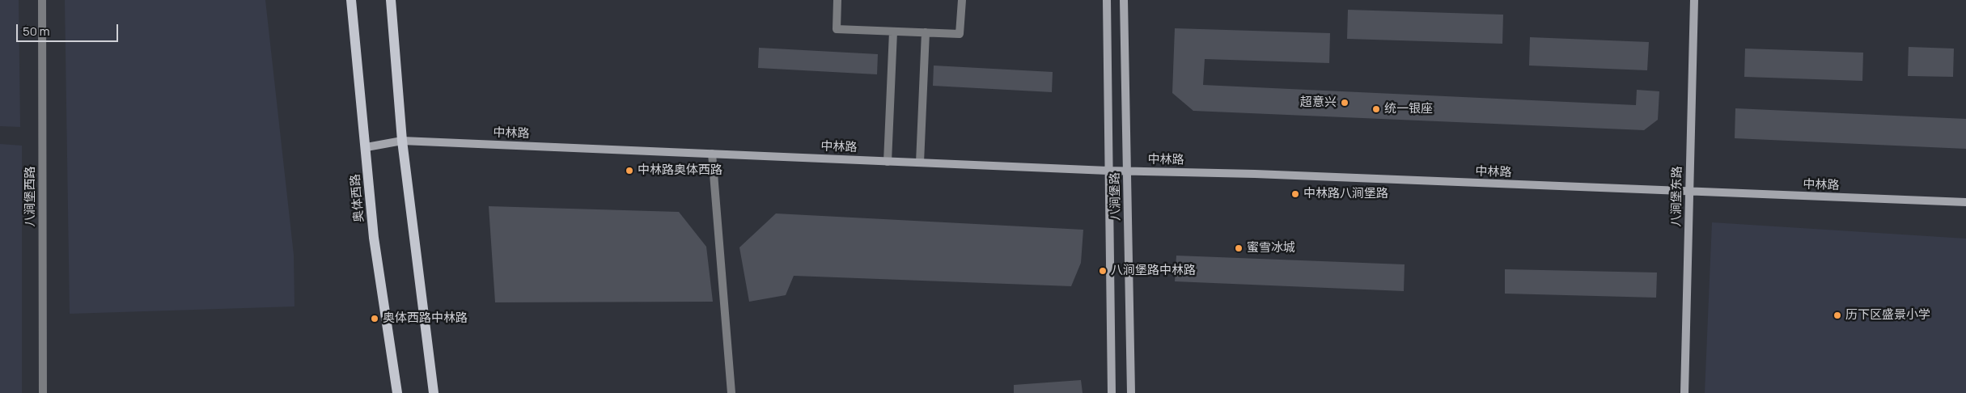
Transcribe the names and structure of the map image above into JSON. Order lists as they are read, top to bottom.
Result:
{
  "streets": {
    "main road": [
      "中林路",
      "八涧堡路",
      "八涧堡东路",
      "奥体西路"
    ],
    "street": ["八涧堡西路"]
  },
  "crossings": [
    ["中林路", "八涧堡路"],
    ["中林路", "八涧堡东路"],
    ["中林路", "奥体西路"]
  ],
  "places": [
    "超意兴",
    "统一银座",
    "中林路奥体西路",
    "中林路八涧堡路",
    "蜜雪冰城",
    "八涧堡路中林路",
    "历下区盛景小学",
    "奥体西路中林路"
  ],
  "scale_bar": "50 m"
}
